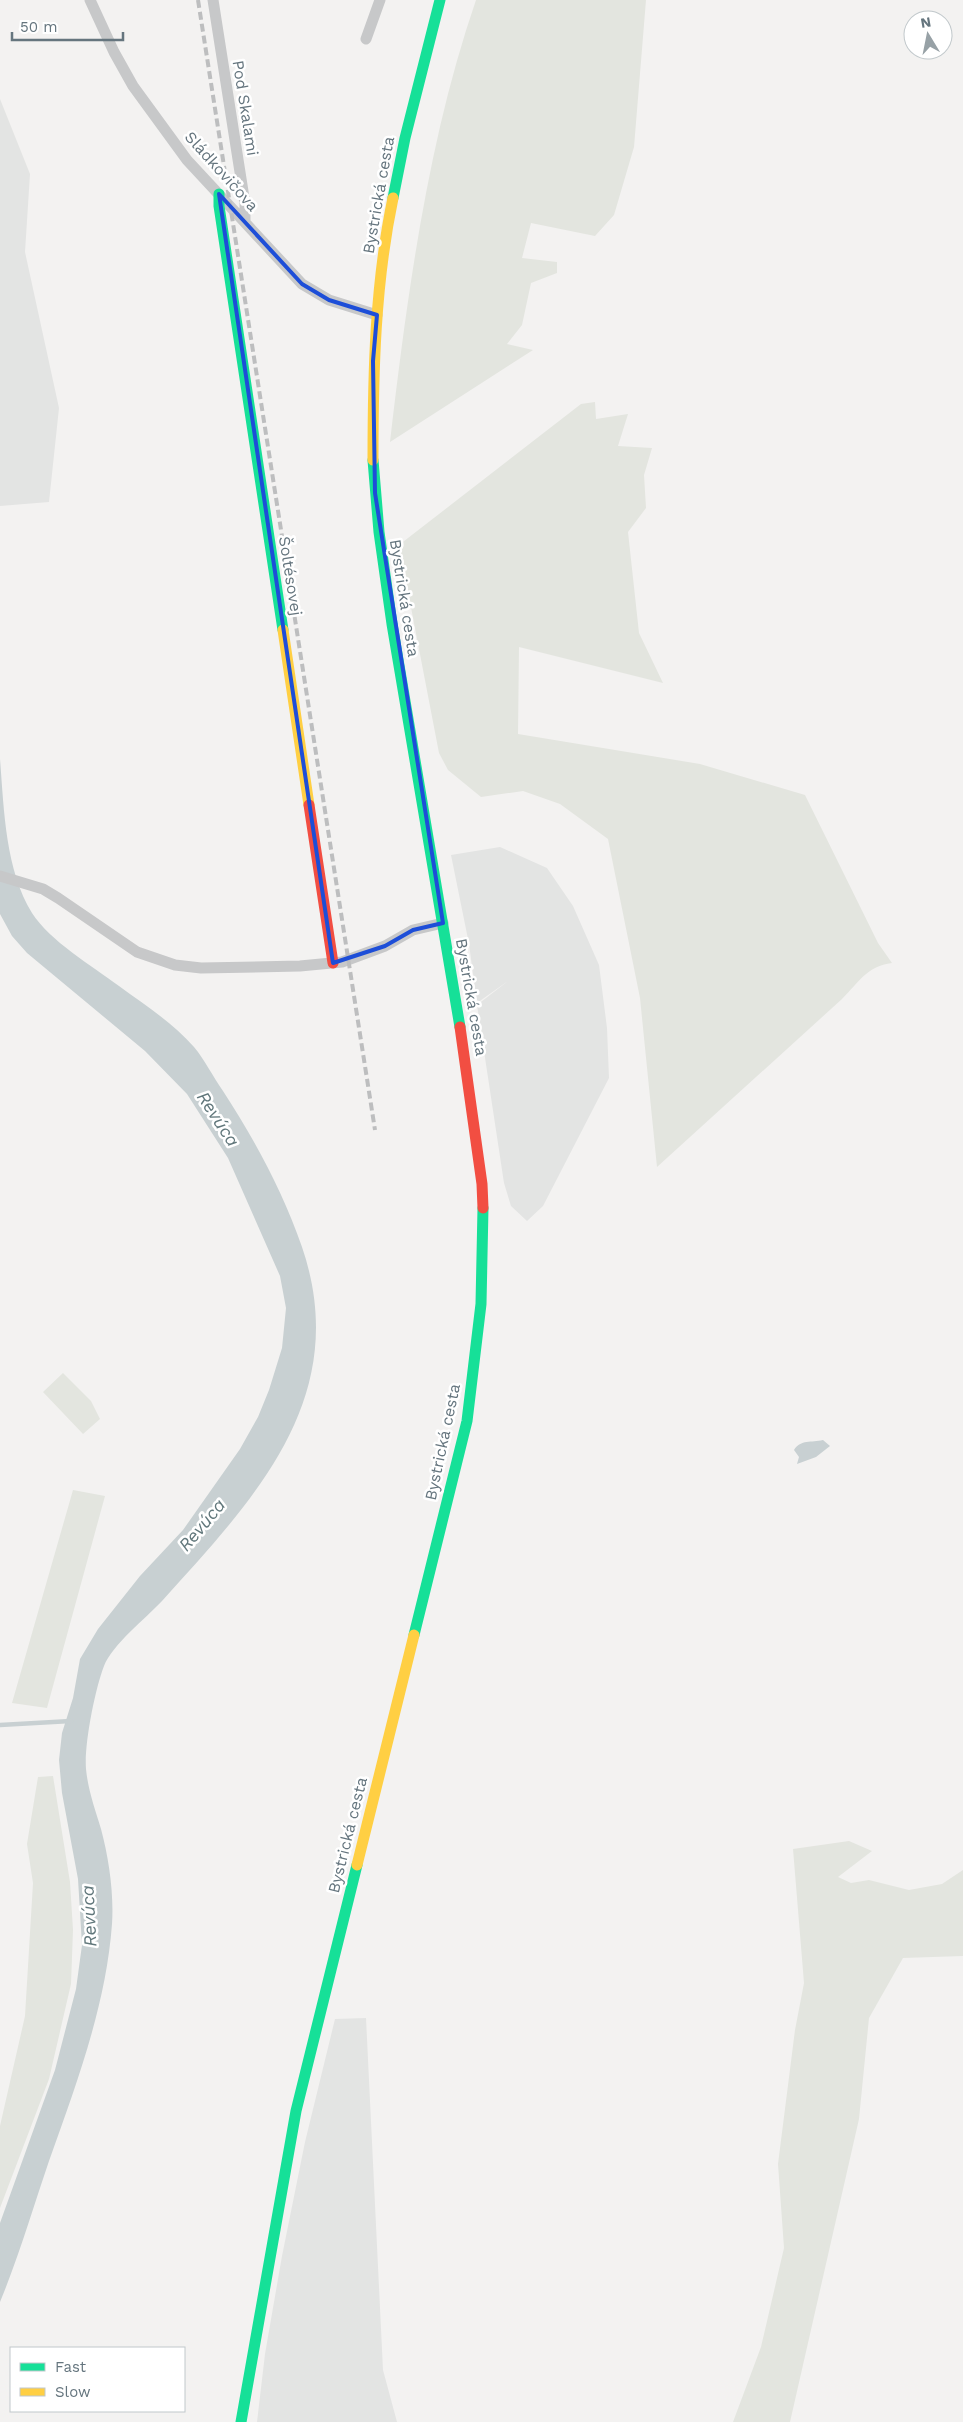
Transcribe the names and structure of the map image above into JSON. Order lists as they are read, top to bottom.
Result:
{
  "streets": {
    "main road": ["Bystrická cesta", "Šoltésovej"],
    "street": ["Pod Skalami", "Sládkovičova"]
  },
  "crossings": [
    ["Pod Skalami", "Sládkovičova"],
    ["Sládkovičova", "Bystrická cesta"],
    ["Sládkovičova", "Šoltésovej"]
  ],
  "water": ["Revúca"],
  "legend": ["Fast", "Slow"],
  "scale_bar": "50 m",
  "north": "top"
}
